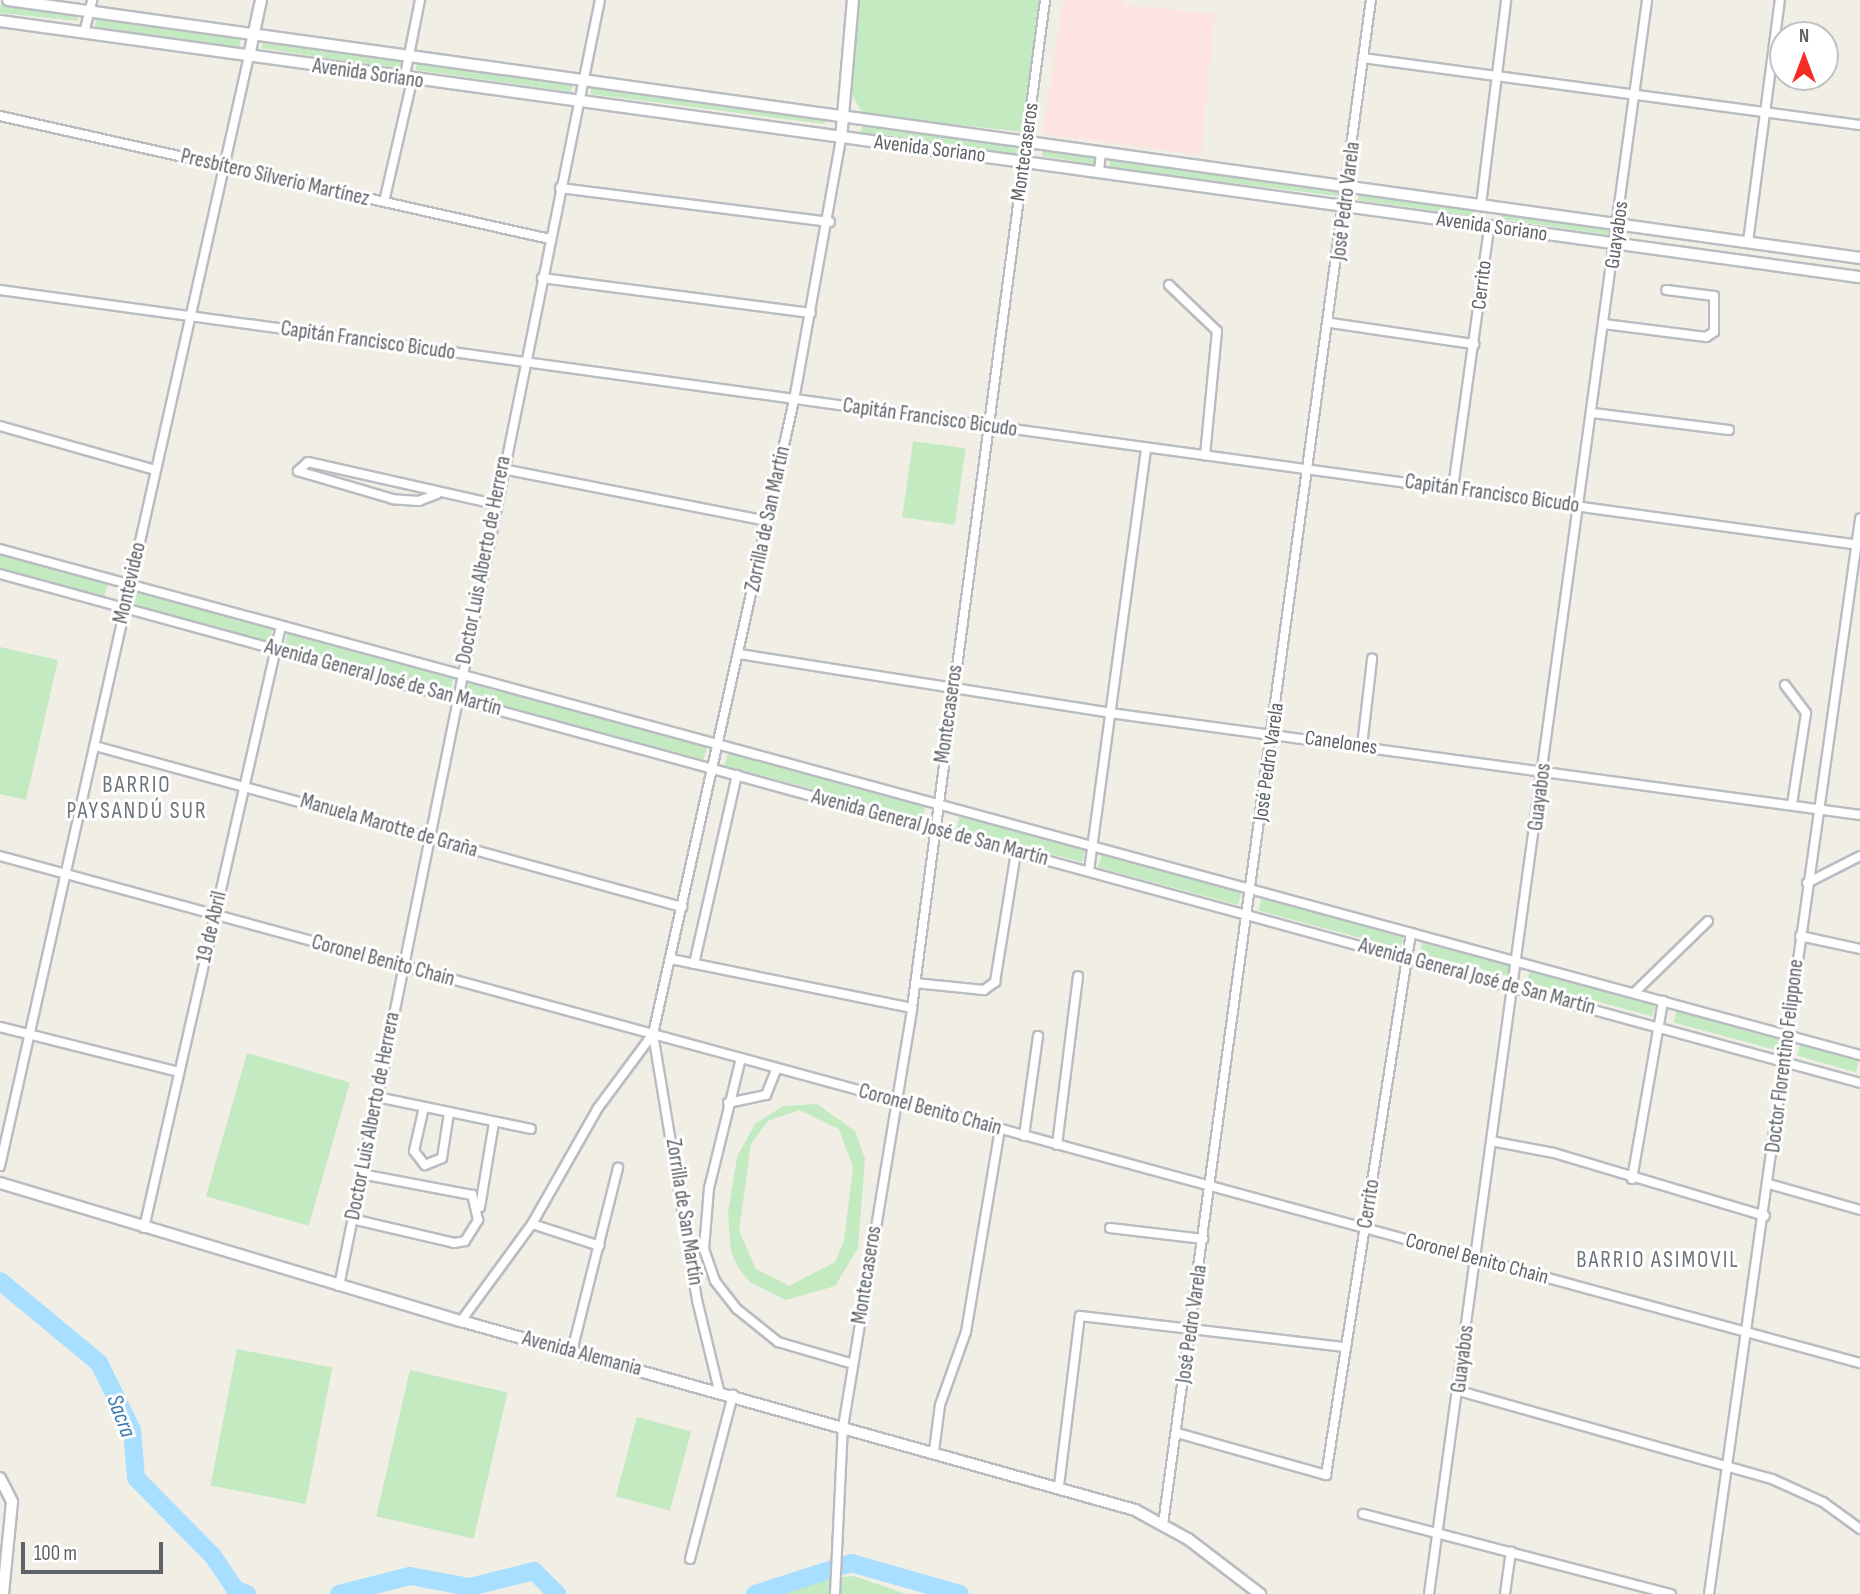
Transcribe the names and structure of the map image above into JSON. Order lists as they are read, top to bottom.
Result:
{
  "streets": {
    "street": [
      "Avenida Soriano",
      "Montecaseros",
      "Presbítero Silverio Martínez",
      "José Pedro Varela",
      "Guayabos",
      "Cerrito",
      "Capitán Francisco Bicudo",
      "Zorrilla de San Martín",
      "Doctor Luis Alberto de Herrera",
      "Montevideo",
      "Avenida General José de San Martín",
      "Canelones",
      "Manuela Marotte de Graña",
      "19 de Abril",
      "Coronel Benito Chain",
      "Doctor Florentino Felippone",
      "Avenida Alemania"
    ]
  },
  "crossings": [
    ["Avenida Soriano", "Montecaseros"],
    ["Avenida Soriano", "José Pedro Varela"],
    ["Avenida Soriano", "Guayabos"],
    ["Avenida Soriano", "Cerrito"],
    ["Avenida Soriano", "Zorrilla de San Martín"],
    ["Avenida Soriano", "Doctor Luis Alberto de Herrera"],
    ["Avenida Soriano", "Montevideo"],
    ["Montecaseros", "Capitán Francisco Bicudo"],
    ["Montecaseros", "Avenida General José de San Martín"],
    ["Montecaseros", "Canelones"],
    ["Montecaseros", "Coronel Benito Chain"],
    ["Montecaseros", "Avenida Alemania"],
    ["Presbítero Silverio Martínez", "Doctor Luis Alberto de Herrera"],
    ["Presbítero Silverio Martínez", "Montevideo"],
    ["José Pedro Varela", "Cerrito"],
    ["José Pedro Varela", "Capitán Francisco Bicudo"],
    ["José Pedro Varela", "Avenida General José de San Martín"],
    ["José Pedro Varela", "Canelones"],
    ["José Pedro Varela", "Coronel Benito Chain"],
    ["José Pedro Varela", "Avenida Alemania"],
    ["Guayabos", "Capitán Francisco Bicudo"],
    ["Guayabos", "Avenida General José de San Martín"],
    ["Guayabos", "Canelones"],
    ["Guayabos", "Coronel Benito Chain"],
    ["Cerrito", "Capitán Francisco Bicudo"],
    ["Cerrito", "Avenida General José de San Martín"],
    ["Cerrito", "Coronel Benito Chain"],
    ["Capitán Francisco Bicudo", "Zorrilla de San Martín"],
    ["Capitán Francisco Bicudo", "Doctor Luis Alberto de Herrera"],
    ["Capitán Francisco Bicudo", "Montevideo"],
    ["Capitán Francisco Bicudo", "Doctor Florentino Felippone"],
    ["Zorrilla de San Martín", "Avenida General José de San Martín"],
    ["Zorrilla de San Martín", "Canelones"],
    ["Zorrilla de San Martín", "Manuela Marotte de Graña"],
    ["Zorrilla de San Martín", "Coronel Benito Chain"],
    ["Zorrilla de San Martín", "Avenida Alemania"],
    ["Doctor Luis Alberto de Herrera", "Avenida General José de San Martín"],
    ["Doctor Luis Alberto de Herrera", "Manuela Marotte de Graña"],
    ["Doctor Luis Alberto de Herrera", "Coronel Benito Chain"],
    ["Doctor Luis Alberto de Herrera", "Avenida Alemania"],
    ["Montevideo", "Avenida General José de San Martín"],
    ["Montevideo", "Manuela Marotte de Graña"],
    ["Montevideo", "Coronel Benito Chain"],
    ["Avenida General José de San Martín", "19 de Abril"],
    ["Avenida General José de San Martín", "Doctor Florentino Felippone"],
    ["Canelones", "Doctor Florentino Felippone"],
    ["Manuela Marotte de Graña", "19 de Abril"],
    ["19 de Abril", "Coronel Benito Chain"],
    ["19 de Abril", "Avenida Alemania"],
    ["Coronel Benito Chain", "Doctor Florentino Felippone"]
  ],
  "districts": ["BARRIO PAYSANDÚ SUR", "BARRIO ASIMOVIL"],
  "water": ["Sacra"],
  "scale_bar": "100 m",
  "north": "top"
}
